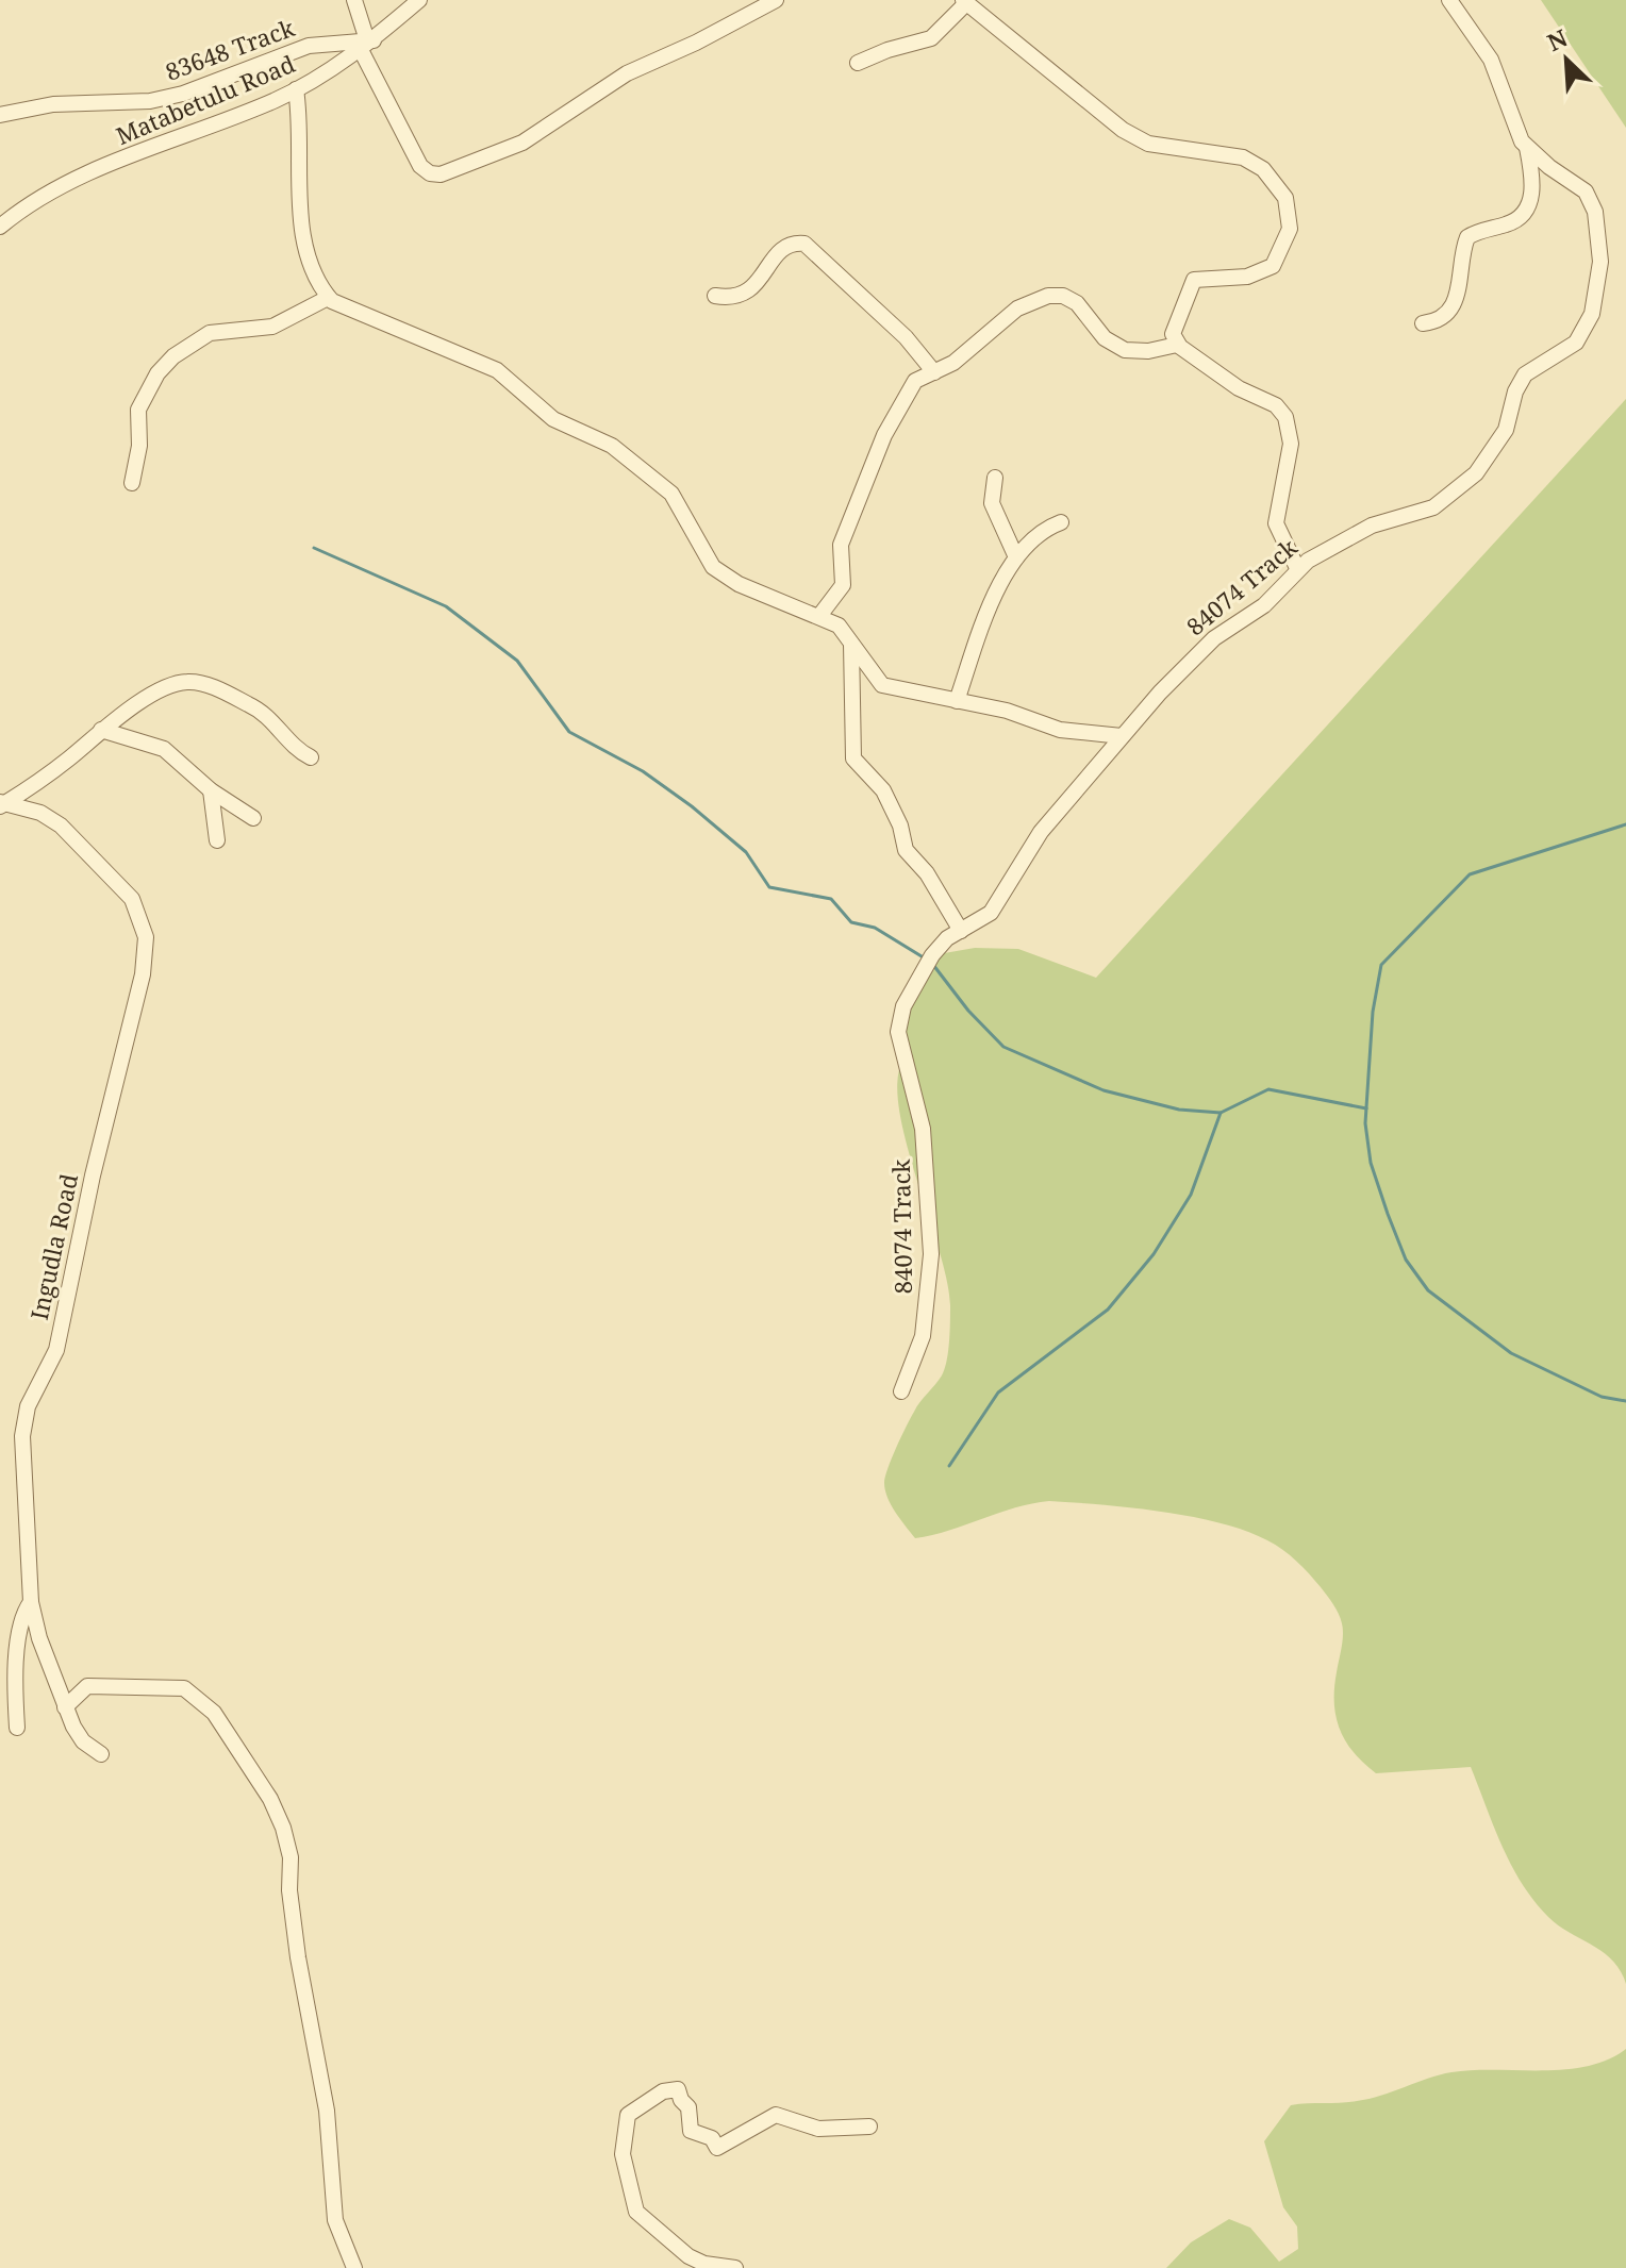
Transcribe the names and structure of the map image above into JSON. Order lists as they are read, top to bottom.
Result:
{
  "streets": {
    "street": [
      "83648 Track",
      "Matabetulu Road",
      "84074 Track",
      "Ingudla Road"
    ]
  },
  "crossings": [
    ["83648 Track", "Matabetulu Road"]
  ],
  "north": "top left"
}
